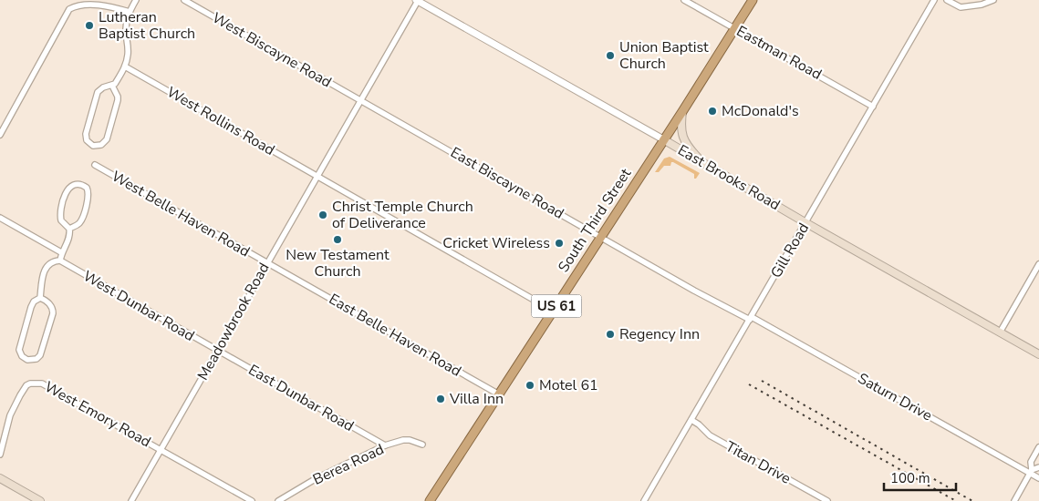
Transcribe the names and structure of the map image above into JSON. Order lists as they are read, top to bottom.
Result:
{
  "streets": {
    "highway": ["South Third Street", "US 61"],
    "main road": ["East Brooks Road"],
    "street": [
      "West Biscayne Road",
      "Eastman Road",
      "West Rollins Road",
      "East Biscayne Road",
      "West Belle Haven Road",
      "Gill Road",
      "West Dunbar Road",
      "Meadowbrook Road",
      "East Belle Haven Road",
      "Saturn Drive",
      "East Dunbar Road",
      "West Emory Road",
      "Titan Drive",
      "Berea Road"
    ]
  },
  "crossings": [
    ["West Biscayne Road", "East Biscayne Road"],
    ["West Biscayne Road", "Meadowbrook Road"],
    ["Eastman Road", "South Third Street"],
    ["Eastman Road", "Gill Road"],
    ["West Rollins Road", "South Third Street"],
    ["West Rollins Road", "Meadowbrook Road"],
    ["East Brooks Road", "South Third Street"],
    ["East Brooks Road", "Gill Road"],
    ["East Brooks Road", "Meadowbrook Road"],
    ["East Biscayne Road", "South Third Street"],
    ["East Biscayne Road", "Gill Road"],
    ["East Biscayne Road", "Meadowbrook Road"],
    ["East Biscayne Road", "Saturn Drive"],
    ["West Belle Haven Road", "Meadowbrook Road"],
    ["West Belle Haven Road", "East Belle Haven Road"],
    ["South Third Street", "East Belle Haven Road"],
    ["Gill Road", "Saturn Drive"],
    ["Gill Road", "Titan Drive"],
    ["West Dunbar Road", "Meadowbrook Road"],
    ["West Dunbar Road", "East Dunbar Road"],
    ["Meadowbrook Road", "East Belle Haven Road"],
    ["Meadowbrook Road", "East Dunbar Road"],
    ["Meadowbrook Road", "West Emory Road"],
    ["East Dunbar Road", "Berea Road"]
  ],
  "places": [
    "Lutheran Baptist Church",
    "Union Baptist Church",
    "McDonald's",
    "Christ Temple Church of Deliverance",
    "New Testament Church",
    "Cricket Wireless",
    "Regency Inn",
    "Motel 61",
    "Villa Inn"
  ],
  "scale_bar": "100 m"
}
